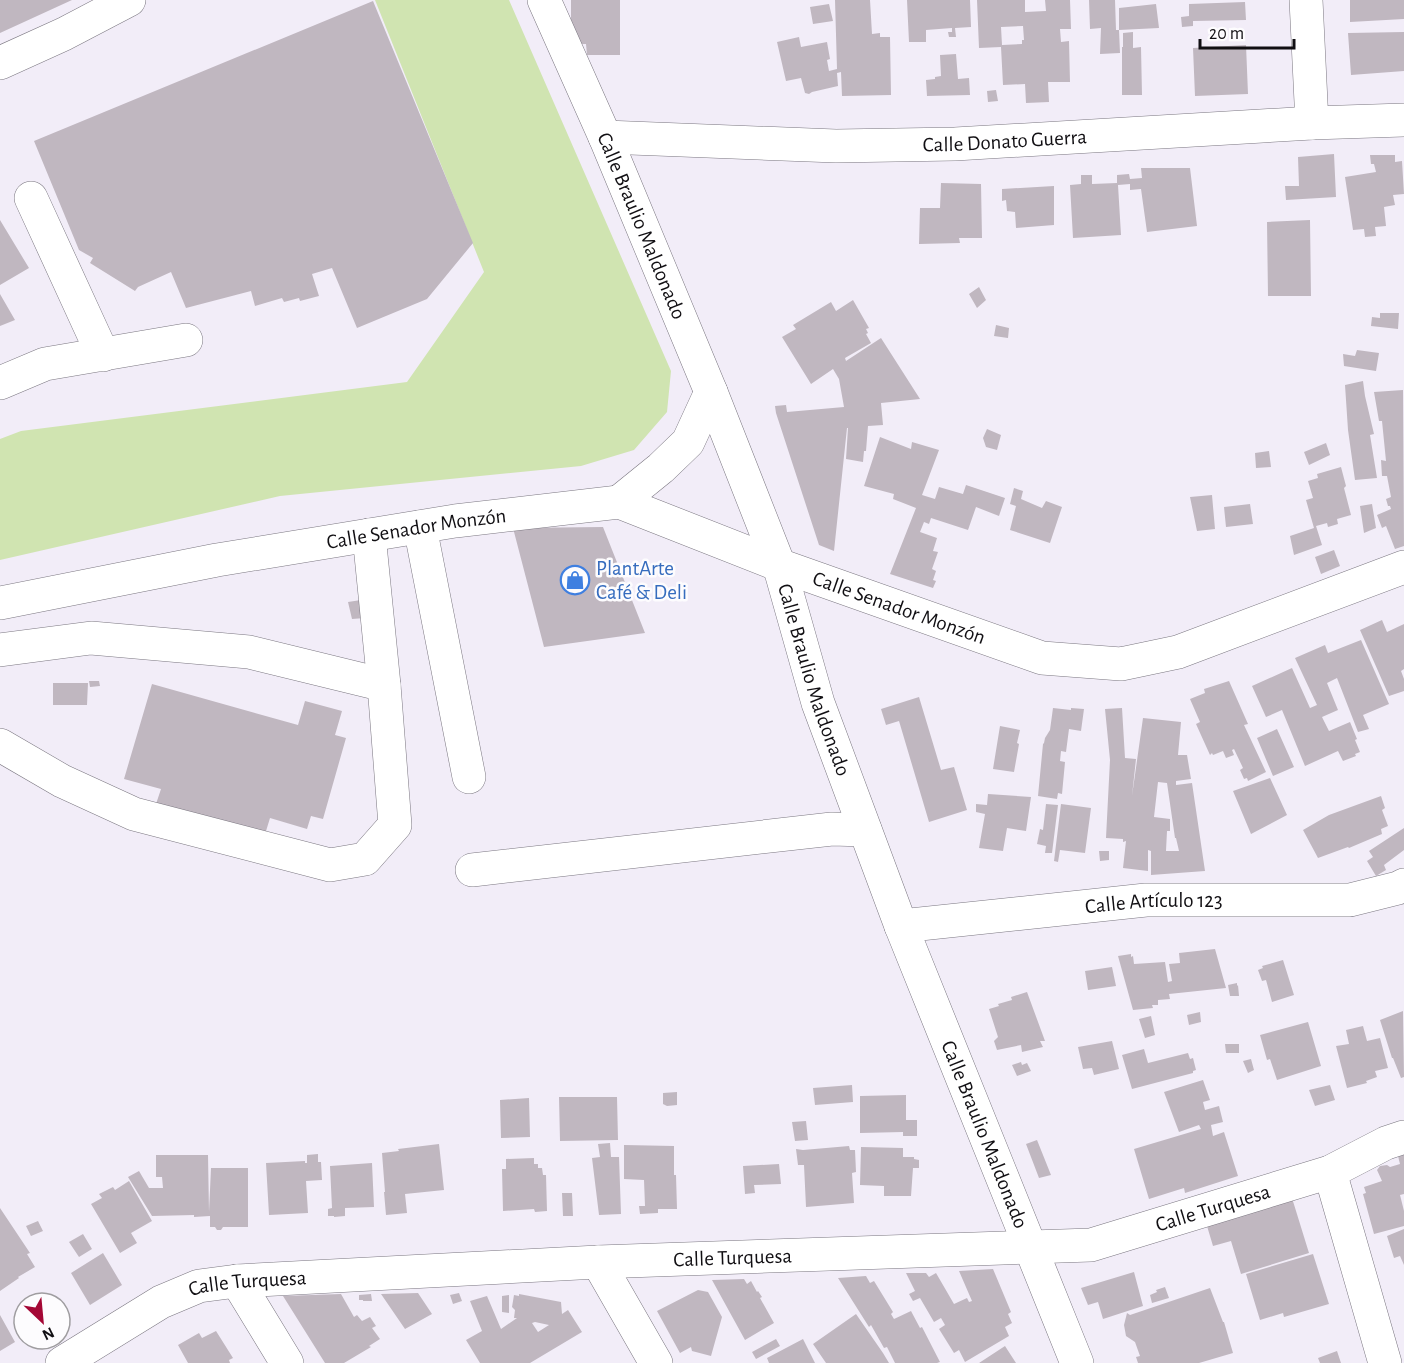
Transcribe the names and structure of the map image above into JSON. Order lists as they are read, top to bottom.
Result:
{
  "streets": {
    "street": [
      "Calle Donato Guerra",
      "Calle Braulio Maldonado",
      "Calle Senador Monzón",
      "Calle Artículo 123",
      "Calle Turquesa"
    ]
  },
  "crossings": [
    ["Calle Donato Guerra", "Calle Braulio Maldonado"],
    ["Calle Braulio Maldonado", "Calle Senador Monzón"],
    ["Calle Braulio Maldonado", "Calle Artículo 123"],
    ["Calle Braulio Maldonado", "Calle Turquesa"]
  ],
  "places": {
    "shop": ["PlantArte Café & Deli"]
  },
  "scale_bar": "20 m",
  "north": "bottom right"
}
